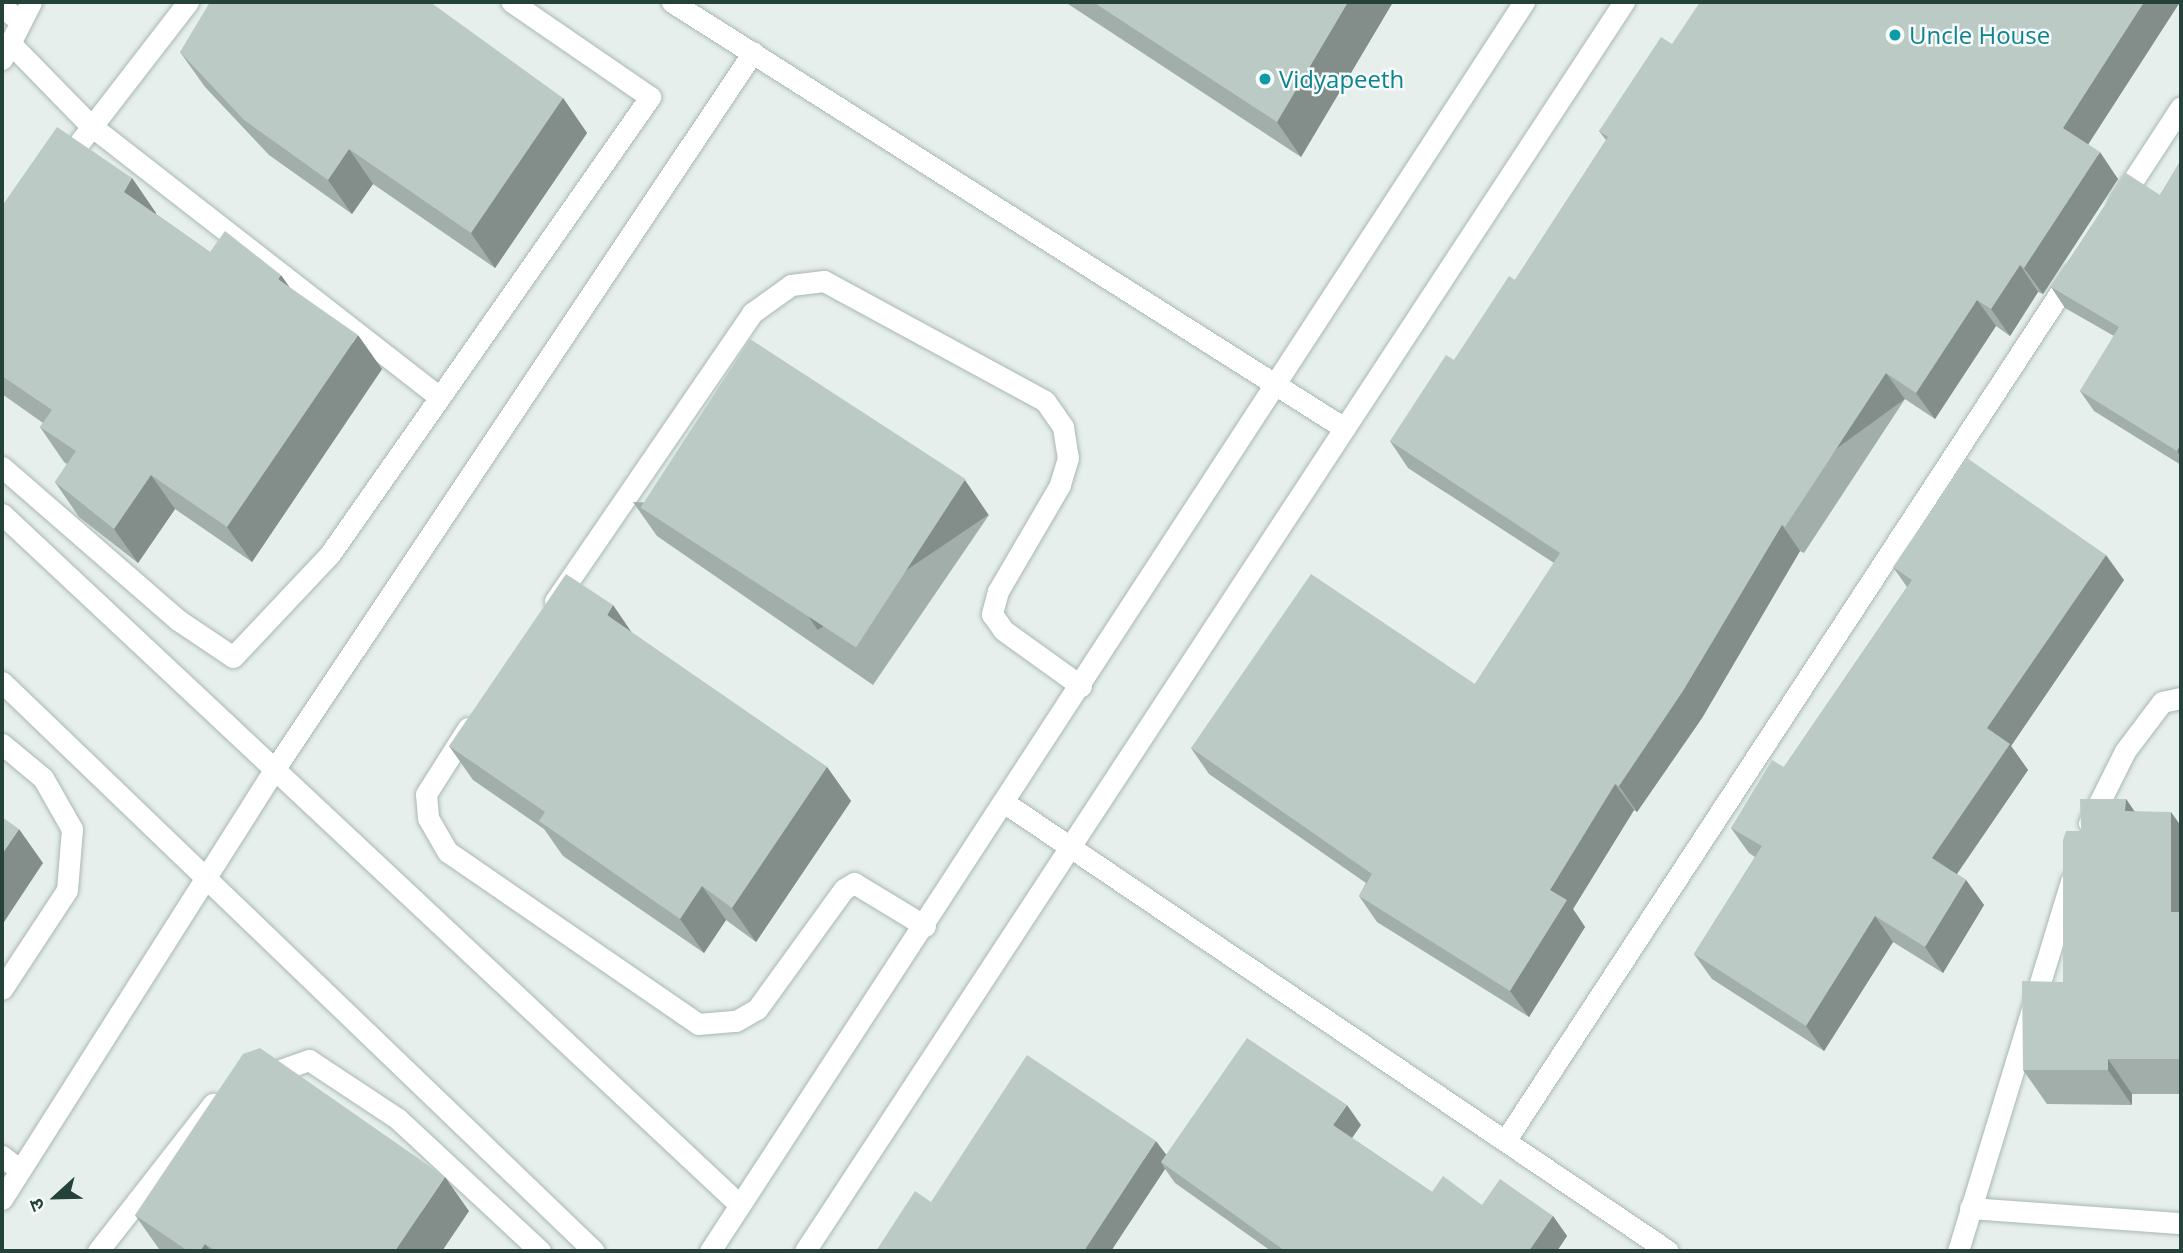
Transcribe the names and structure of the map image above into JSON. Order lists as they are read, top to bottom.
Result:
{
  "places": ["Uncle House", "Vidyapeeth"],
  "north": "left"
}
